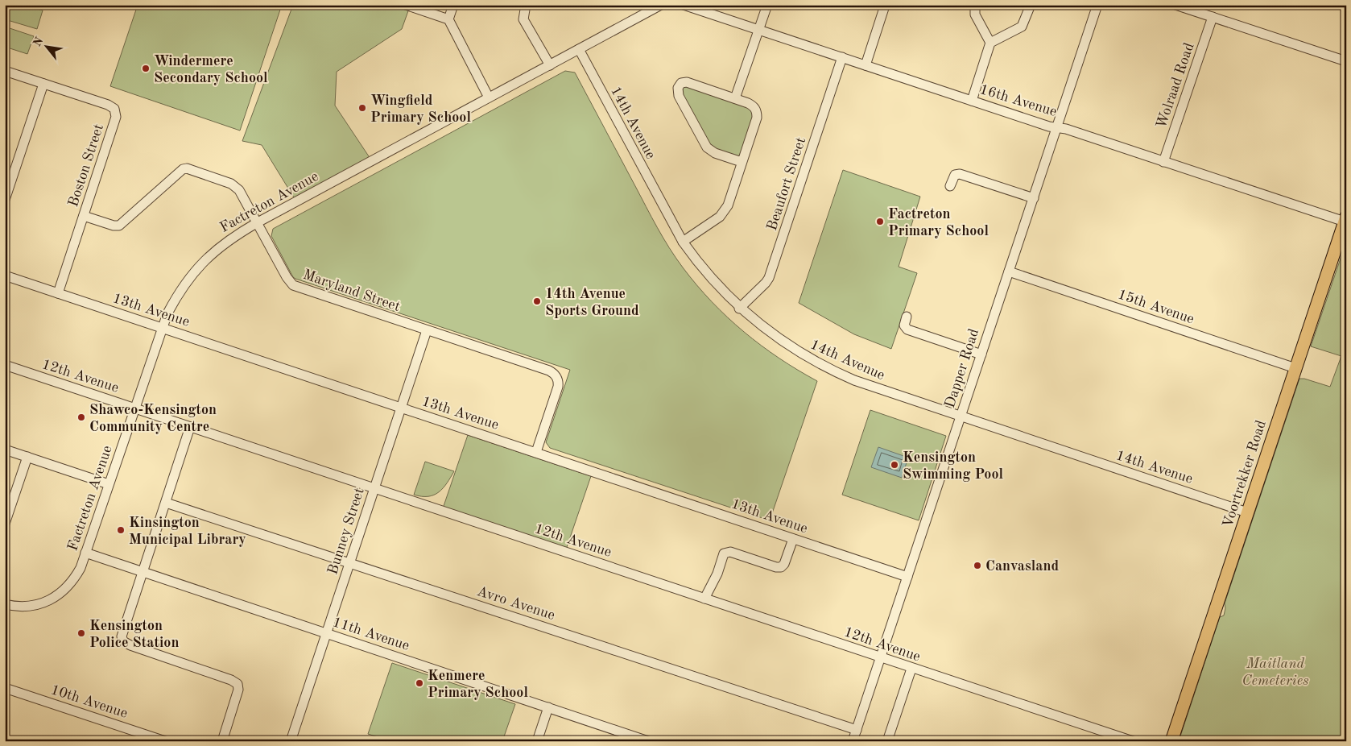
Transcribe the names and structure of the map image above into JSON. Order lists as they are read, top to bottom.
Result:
{
  "streets": {
    "main road": ["Voortrekker Road"],
    "street": [
      "Wolraad Road",
      "16th Avenue",
      "14th Avenue",
      "Boston Street",
      "Beaufort Street",
      "Factreton Avenue",
      "Maryland Street",
      "15th Avenue",
      "13th Avenue",
      "Dapper Road",
      "12th Avenue",
      "Bunney Street",
      "Avro Avenue",
      "11th Avenue",
      "10th Avenue"
    ]
  },
  "crossings": [
    ["Wolraad Road", "16th Avenue"],
    ["16th Avenue", "Beaufort Street"],
    ["16th Avenue", "Dapper Road"],
    ["16th Avenue", "Voortrekker Road"],
    ["14th Avenue", "Beaufort Street"],
    ["14th Avenue", "Factreton Avenue"],
    ["14th Avenue", "Dapper Road"],
    ["14th Avenue", "Voortrekker Road"],
    ["Boston Street", "Maryland Street"],
    ["Boston Street", "13th Avenue"],
    ["Factreton Avenue", "Maryland Street"],
    ["Factreton Avenue", "13th Avenue"],
    ["Factreton Avenue", "12th Avenue"],
    ["Factreton Avenue", "11th Avenue"],
    ["Maryland Street", "13th Avenue"],
    ["Maryland Street", "Bunney Street"],
    ["15th Avenue", "Dapper Road"],
    ["15th Avenue", "Voortrekker Road"],
    ["13th Avenue", "Dapper Road"],
    ["13th Avenue", "Bunney Street"],
    ["Dapper Road", "12th Avenue"],
    ["Dapper Road", "Avro Avenue"],
    ["12th Avenue", "Bunney Street"],
    ["Bunney Street", "Avro Avenue"],
    ["Bunney Street", "11th Avenue"]
  ],
  "parks": ["Maitland Cemeteries"],
  "places": [
    "Windermere Secondary School",
    "Wingfield Primary School",
    "Factreton Primary School",
    "14th Avenue Sports Ground",
    "Shawco-Kensington Community Centre",
    "Kensington Swimming Pool",
    "Kinsington Municipal Library",
    "Canvasland",
    "Kensington Police Station",
    "Kenmere Primary School"
  ],
  "north": "top left"
}
